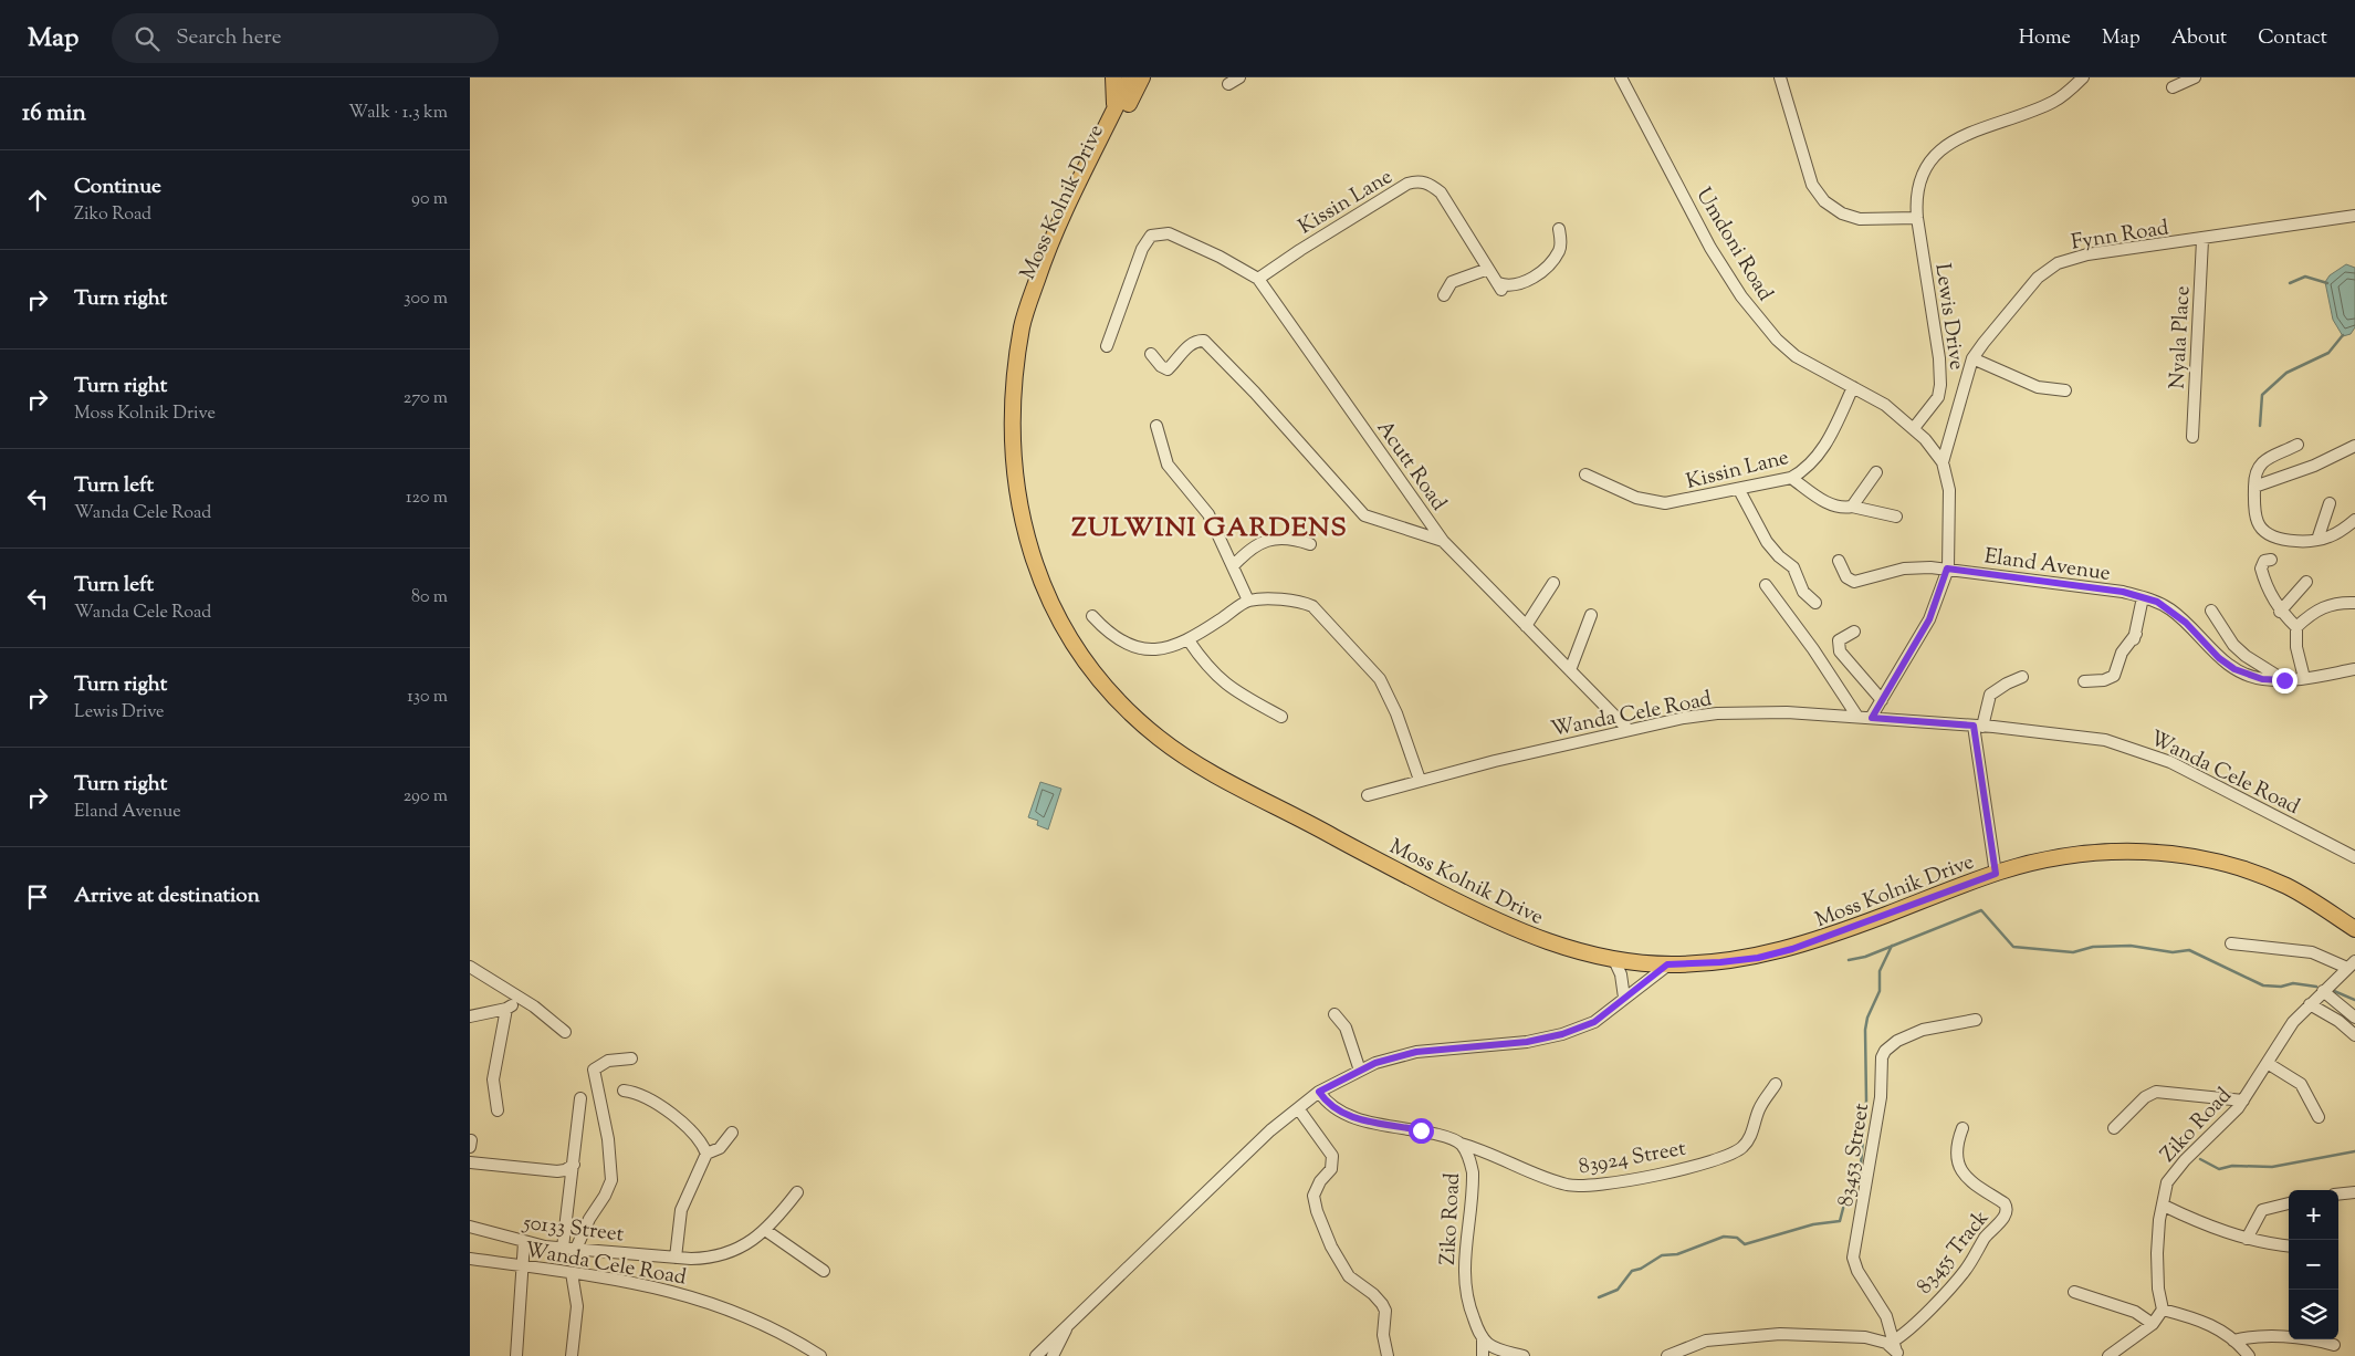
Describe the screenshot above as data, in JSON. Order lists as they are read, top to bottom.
{
  "streets": {
    "main road": ["Moss Kolnik Drive"],
    "street": [
      "Kissin Lane",
      "Fynn Road",
      "Umdoni Road",
      "Lewis Drive",
      "Nyala Place",
      "Acutt Road",
      "Eland Avenue",
      "Wanda Cele Road",
      "Ziko Road",
      "83453 Street",
      "83924 Street",
      "50133 Street",
      "83455 Track"
    ]
  },
  "crossings": [
    ["Kissin Lane", "Umdoni Road"],
    ["Kissin Lane", "Acutt Road"],
    ["Fynn Road", "Nyala Place"],
    ["Umdoni Road", "Lewis Drive"],
    ["Acutt Road", "Wanda Cele Road"],
    ["Ziko Road", "83924 Street"],
    ["83453 Street", "83455 Track"]
  ],
  "districts": ["ZULWINI GARDENS"],
  "page": {
    "header": "Map",
    "search": "Search here",
    "nav": [
      "Home",
      "Map",
      "About",
      "Contact"
    ],
    "heading": ["16 min", "Walk · 1.3 km"],
    "list": [
      ["Continue", "Ziko Road", "90 m"],
      ["Turn right", "300 m"],
      ["Turn right", "Moss Kolnik Drive", "270 m"],
      ["Turn left", "Wanda Cele Road", "120 m"],
      ["Turn left", "Wanda Cele Road", "80 m"],
      ["Turn right", "Lewis Drive", "130 m"],
      ["Turn right", "Eland Avenue", "290 m"],
      "Arrive at destination"
    ],
    "map_buttons": ["+", "−"]
  }
}
